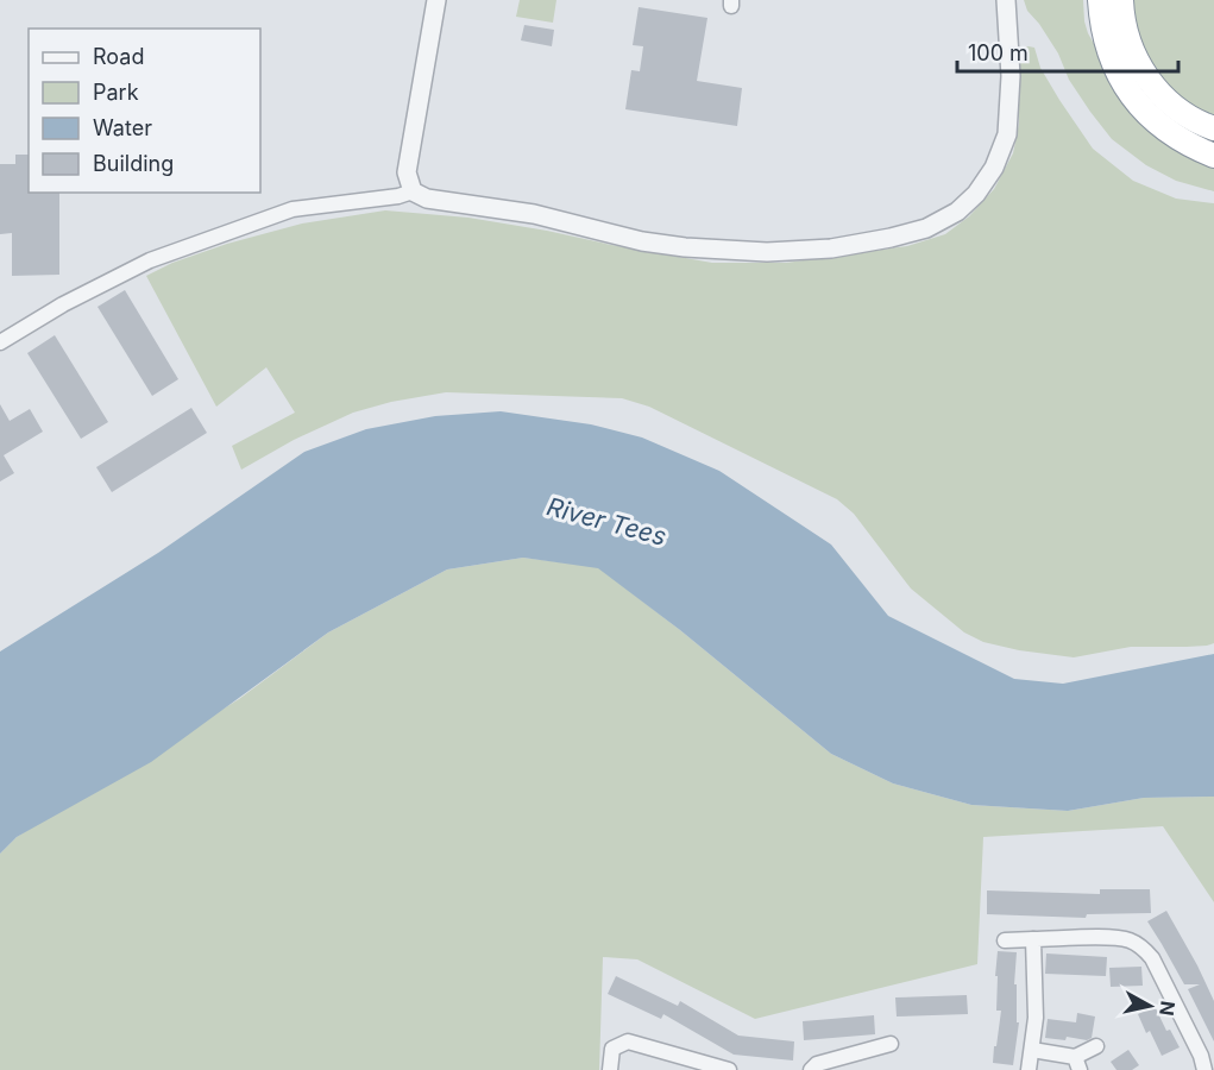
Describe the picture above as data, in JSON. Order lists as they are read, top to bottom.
{
  "water": ["River Tees"],
  "legend": [
    "Road",
    "Park",
    "Water",
    "Building"
  ],
  "scale_bar": "100 m",
  "north": "right"
}
